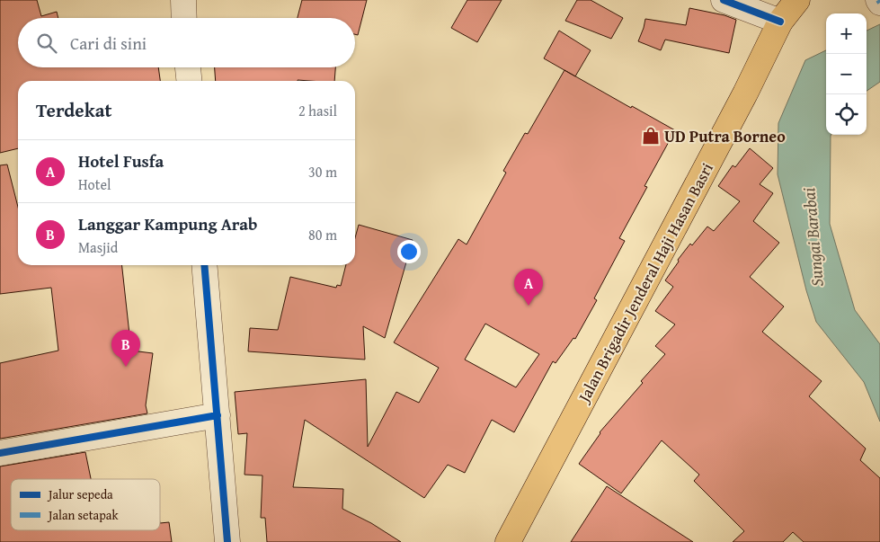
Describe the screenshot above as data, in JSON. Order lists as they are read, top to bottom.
{
  "streets": {
    "main road": ["Jalan Brigadir Jenderal Haji Hasan Basri"]
  },
  "water": ["Sungai Barabai"],
  "places": {
    "shop": ["UD Putra Borneo"]
  },
  "legend": ["Jalur sepeda", "Jalan setapak"],
  "page": {
    "map_buttons": ["+", "−"],
    "search": "Cari di sini",
    "heading": ["Terdekat", "2 hasil"],
    "list": [
      {
        "mark": "A",
        "name": "Hotel Fusfa",
        "note": "Hotel",
        "value": "30 m"
      },
      {
        "mark": "B",
        "name": "Langgar Kampung Arab",
        "note": "Masjid",
        "value": "80 m"
      }
    ],
    "pins": ["A", "B"]
  }
}
